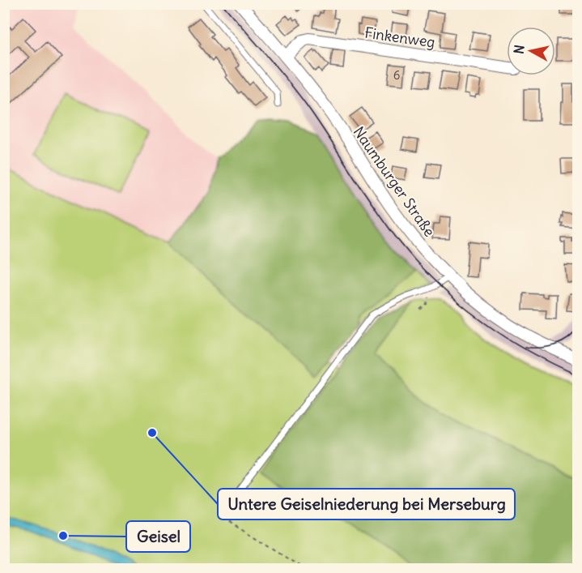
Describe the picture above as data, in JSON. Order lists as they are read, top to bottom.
{
  "streets": {
    "street": ["Finkenweg", "Naumburger Straße"]
  },
  "crossings": [
    ["Finkenweg", "Naumburger Straße"]
  ],
  "places": ["Untere Geiselniederung bei Merseburg", "Geisel"],
  "house_numbers": ["6"],
  "north": "left"
}
